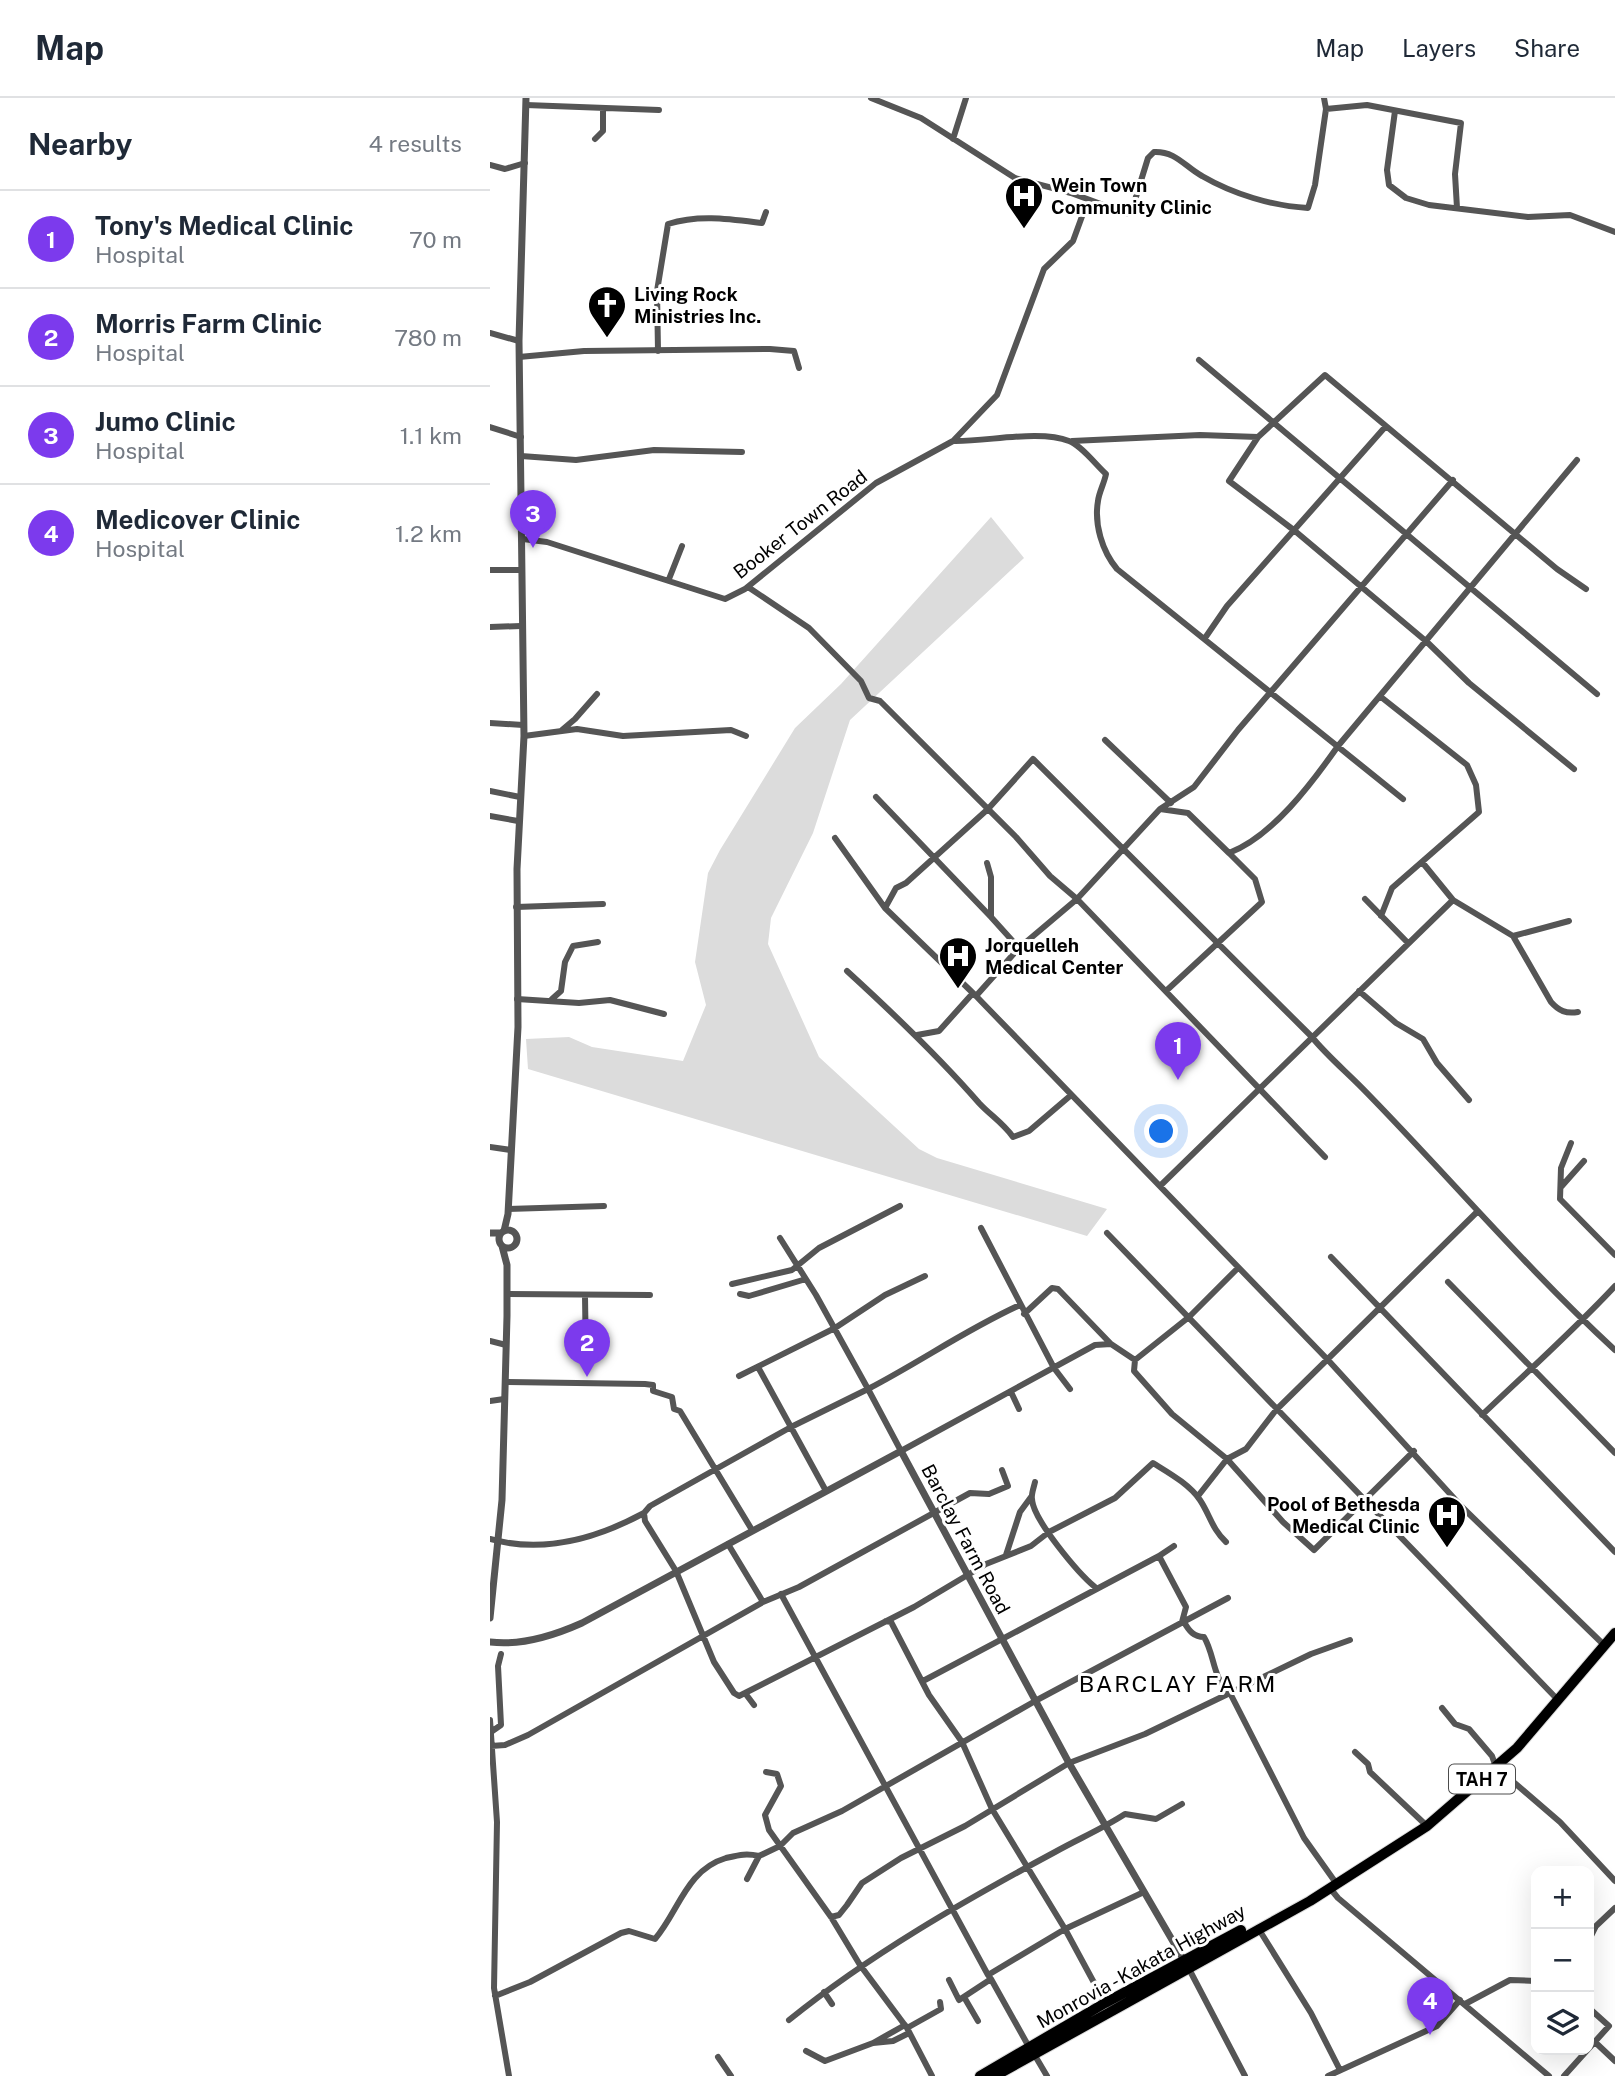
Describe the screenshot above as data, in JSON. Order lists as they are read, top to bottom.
{
  "streets": {
    "highway": ["TAH 7", "Monrovia - Kakata Highway"],
    "street": ["Booker Town Road", "Barclay Farm Road"]
  },
  "crossings": [
    ["Barclay Farm Road", "Monrovia - Kakata Highway"]
  ],
  "districts": ["BARCLAY FARM"],
  "places": {
    "hospital": ["Wein Town Community Clinic", "Jorquelleh Medical Center", "Pool of Bethesda Medical Clinic"],
    "church": ["Living Rock Ministries Inc."]
  },
  "page": {
    "header": "Map",
    "nav": ["Map", "Layers", "Share"],
    "heading": ["Nearby", "4 results"],
    "list": [
      {
        "mark": "1",
        "name": "Tony's Medical Clinic",
        "note": "Hospital",
        "value": "70 m"
      },
      {
        "mark": "2",
        "name": "Morris Farm Clinic",
        "note": "Hospital",
        "value": "780 m"
      },
      {
        "mark": "3",
        "name": "Jumo Clinic",
        "note": "Hospital",
        "value": "1.1 km"
      },
      {
        "mark": "4",
        "name": "Medicover Clinic",
        "note": "Hospital",
        "value": "1.2 km"
      }
    ],
    "pins": [
      "3",
      "1",
      "2",
      "4"
    ],
    "map_buttons": ["+", "−"]
  }
}
